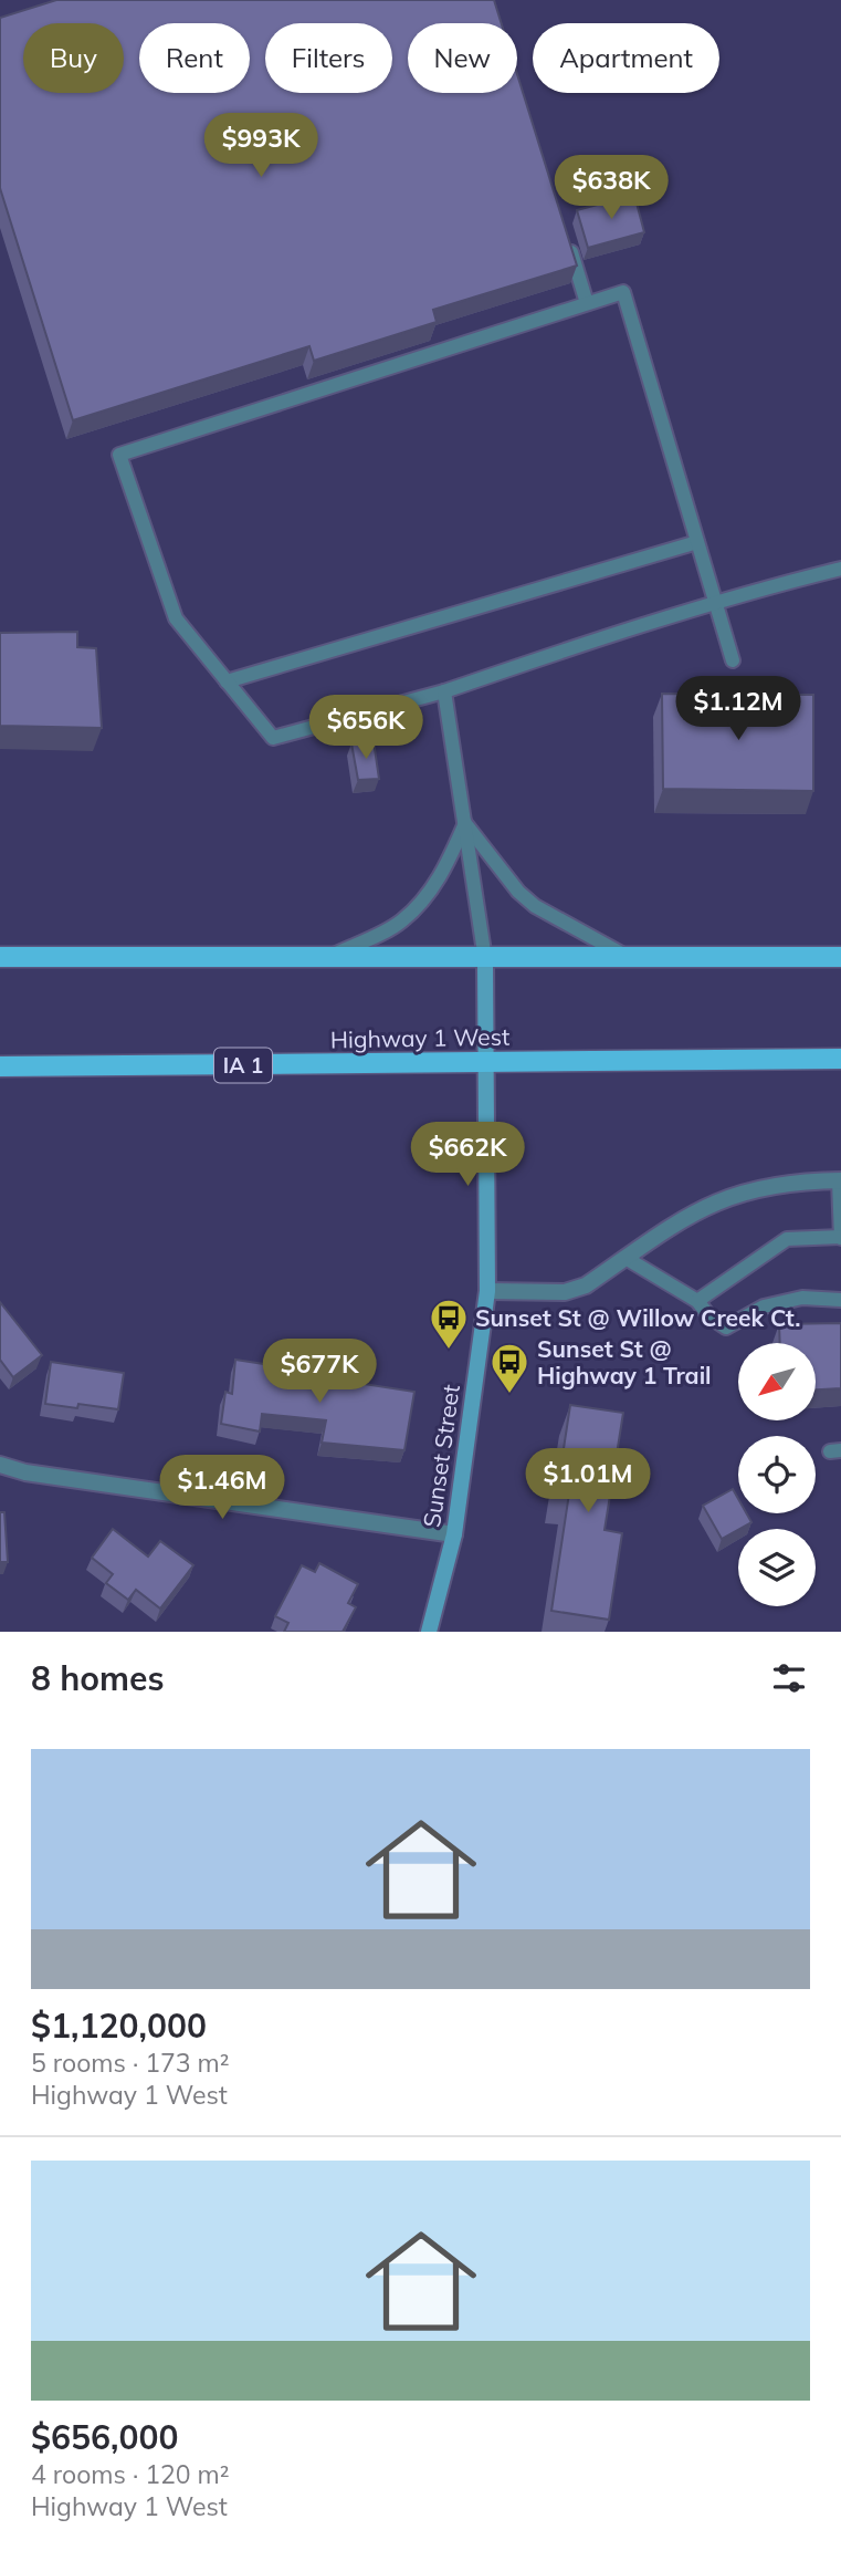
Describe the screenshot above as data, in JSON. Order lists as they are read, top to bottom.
{
  "streets": {
    "main road": ["Highway 1 West", "IA 1"],
    "street": ["Sunset Street"]
  },
  "crossings": [
    ["Highway 1 West", "Sunset Street"]
  ],
  "places": {
    "bus stop": ["Sunset St @ Willow Creek Ct.", "Sunset St @ Highway 1 Trail"]
  },
  "north": "bottom left",
  "page": {
    "chip": [
      "Buy",
      "Rent",
      "Filters",
      "New",
      "Apartment"
    ],
    "price": [
      "$993K",
      "$638K",
      "$1.12M",
      "$656K",
      "$662K",
      "$677K",
      "$1.01M",
      "$1.46M"
    ],
    "heading": "8 homes",
    "list": [
      {
        "name": "$1,120,000",
        "note": "5 rooms · 173 m² · Highway 1 West"
      },
      {
        "name": "$656,000",
        "note": "4 rooms · 120 m² · Highway 1 West"
      }
    ]
  }
}
